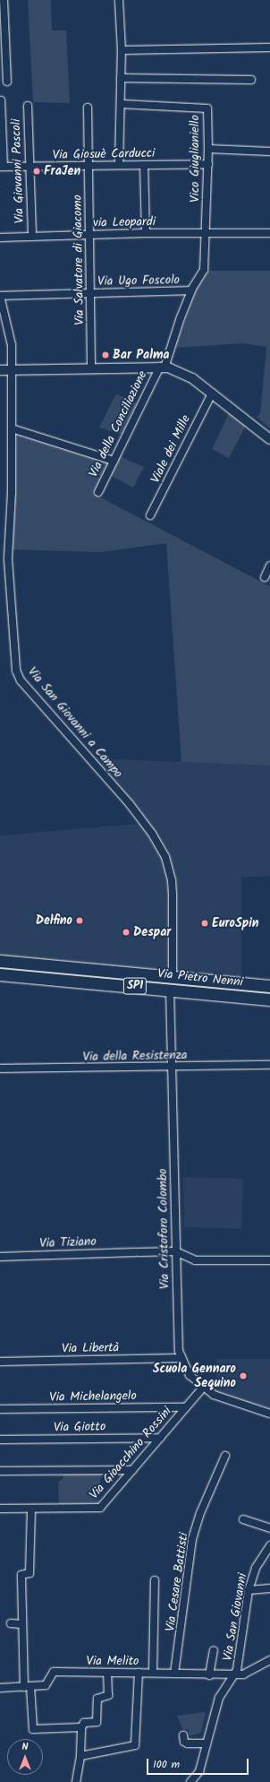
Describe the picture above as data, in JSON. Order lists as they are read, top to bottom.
{
  "streets": {
    "main road": ["Via Pietro Nenni", "SP1"],
    "street": [
      "Via Giosuè Carducci",
      "Vico Giuglianiello",
      "Via Giovanni Pascoli",
      "via Leopardi",
      "Via Salvatore di Giacomo",
      "Via Ugo Foscolo",
      "Via della Conciliazione",
      "Viale dei Mille",
      "Via San Giovanni a Campo",
      "Via della Resistenza",
      "Via Cristoforo Colombo",
      "Via Tiziano",
      "Via Libertà",
      "Via Michelangelo",
      "Via Giotto",
      "Via Gioacchino Rossini",
      "Via Cesare Battisti",
      "Via San Giovanni",
      "Via Melito"
    ]
  },
  "crossings": [
    ["Via Giosuè Carducci", "Vico Giuglianiello"],
    ["Via Giosuè Carducci", "Via Giovanni Pascoli"],
    ["Via Giosuè Carducci", "Via Salvatore di Giacomo"],
    ["Vico Giuglianiello", "via Leopardi"],
    ["Vico Giuglianiello", "Via Ugo Foscolo"],
    ["Vico Giuglianiello", "Via della Conciliazione"],
    ["Via Giovanni Pascoli", "via Leopardi"],
    ["via Leopardi", "Via Salvatore di Giacomo"],
    ["Via Salvatore di Giacomo", "Via Ugo Foscolo"],
    ["Via Ugo Foscolo", "Via San Giovanni a Campo"],
    ["Via San Giovanni a Campo", "Via Pietro Nenni"],
    ["Via Pietro Nenni", "Via Cristoforo Colombo"],
    ["Via della Resistenza", "Via Cristoforo Colombo"],
    ["Via Cristoforo Colombo", "Via Tiziano"],
    ["Via Cristoforo Colombo", "Via Libertà"],
    ["Via Cristoforo Colombo", "Via Gioacchino Rossini"],
    ["Via Michelangelo", "Via Gioacchino Rossini"],
    ["Via Giotto", "Via Gioacchino Rossini"],
    ["Via Cesare Battisti", "Via Melito"],
    ["Via San Giovanni", "Via Melito"]
  ],
  "places": [
    "FraJen",
    "Bar Palma",
    "Delfino",
    "EuroSpin",
    "Despar",
    "Scuola Gennaro Sequino"
  ],
  "scale_bar": "100 m",
  "north": "top"
}
